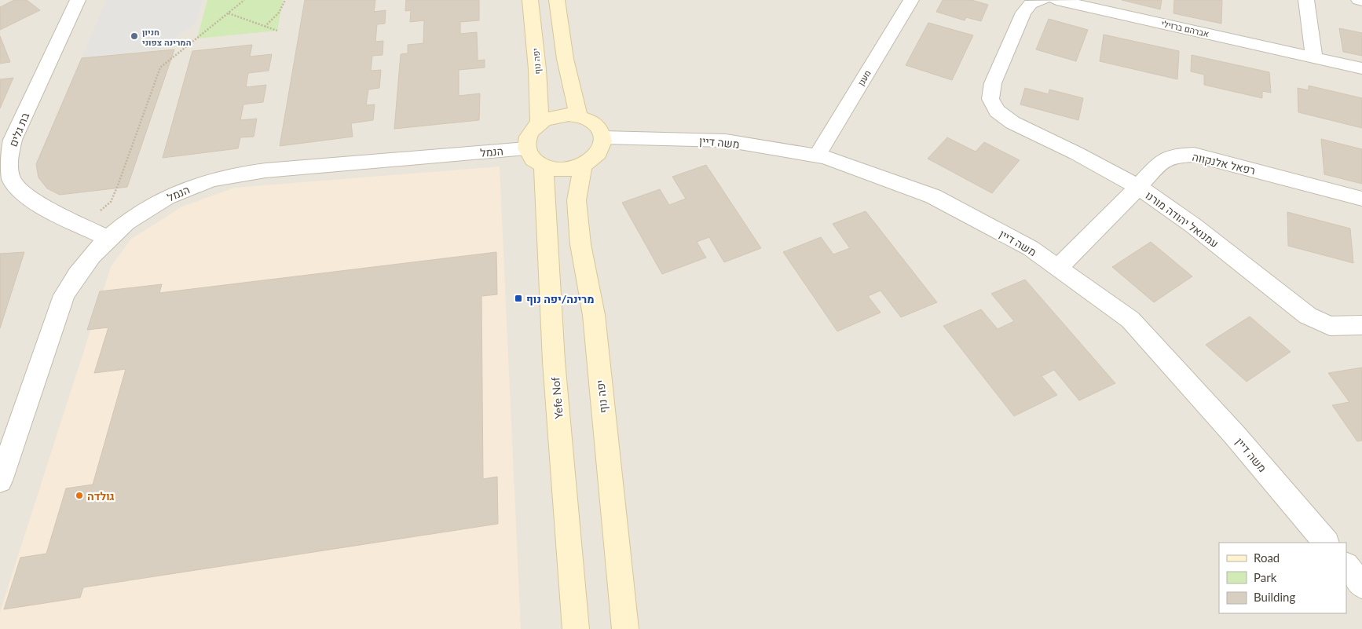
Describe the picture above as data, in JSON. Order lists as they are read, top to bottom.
{
  "streets": {
    "main road": ["יפה נוף", "Yefe Nof"],
    "street": [
      "אברהם ברזילי",
      "מעגן",
      "בת גלים",
      "משה דיין",
      "הנמל",
      "רפאל אלנקווה",
      "עמנואל יהודה מורנו"
    ]
  },
  "crossings": [
    ["יפה נוף", "משה דיין"],
    ["יפה נוף", "הנמל"],
    ["יפה נוף", "Yefe Nof"],
    ["מעגן", "משה דיין"],
    ["בת גלים", "הנמל"],
    ["משה דיין", "הנמל"],
    ["משה דיין", "רפאל אלנקווה"],
    ["משה דיין", "Yefe Nof"],
    ["הנמל", "Yefe Nof"],
    ["רפאל אלנקווה", "עמנואל יהודה מורנו"]
  ],
  "places": {
    "other": ["חניון המרינה צפוני", "גולדה"],
    "transit": ["מרינה/יפה נוף"]
  },
  "legend": ["Road", "Park", "Building"]
}
